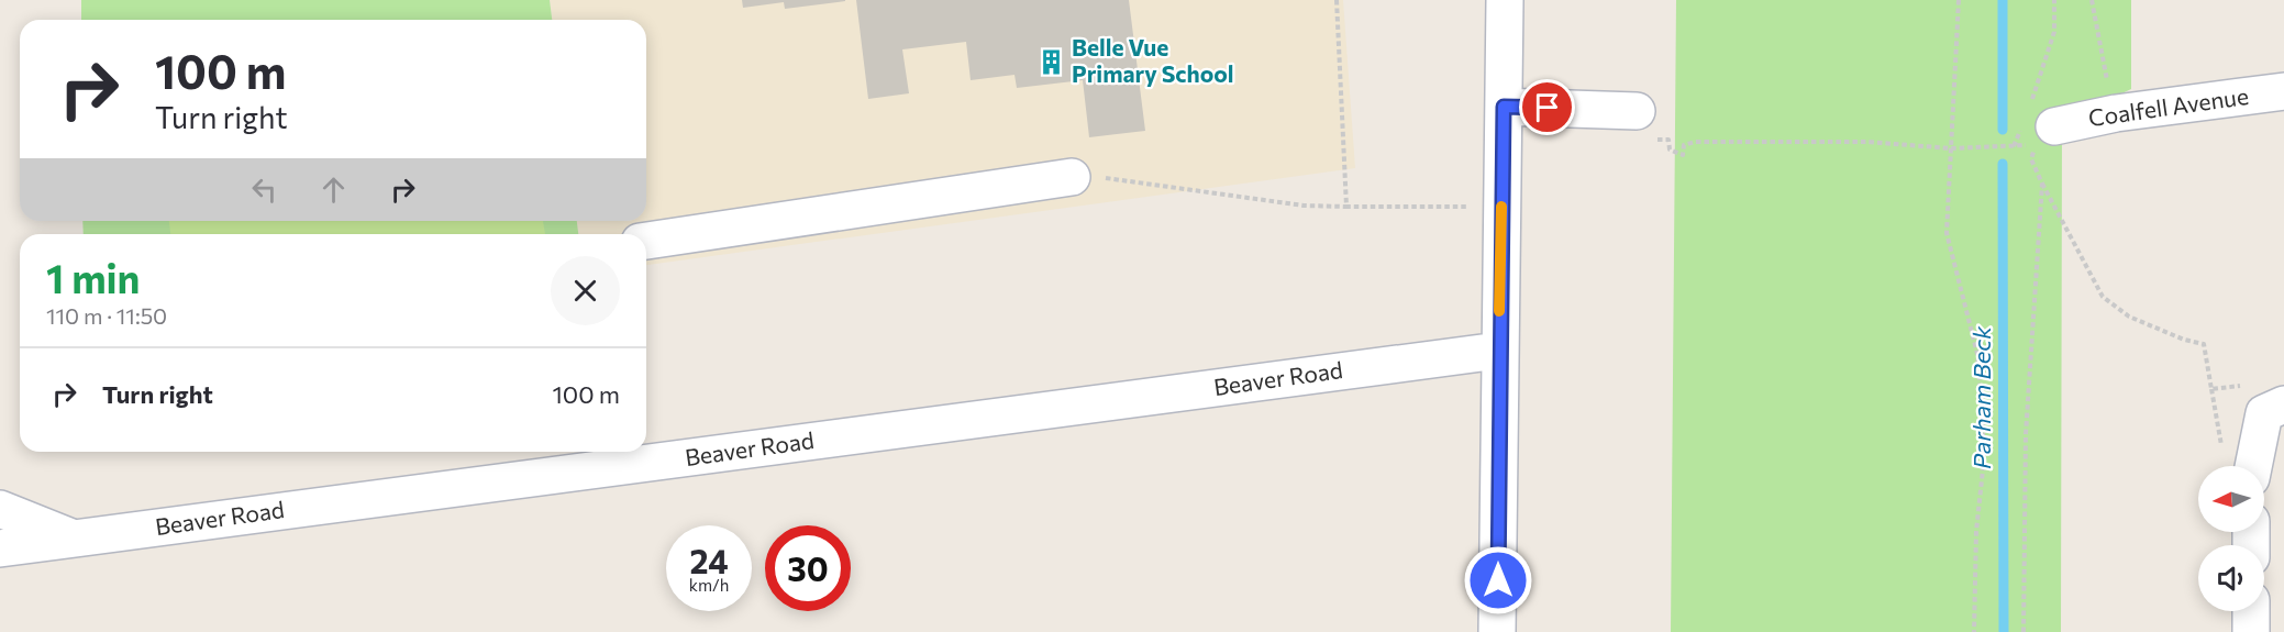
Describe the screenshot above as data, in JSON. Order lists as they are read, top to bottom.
{
  "streets": {
    "street": ["Coalfell Avenue", "Beaver Road"]
  },
  "water": ["Parham Beck"],
  "places": {
    "building": ["Belle Vue Primary School"]
  },
  "north": "left",
  "page": {
    "turn": ["100 m", "Turn right"],
    "heading": ["1 min", "110 m · 11:50"],
    "list": [
      {
        "name": "Turn right",
        "value": "100 m"
      }
    ],
    "speed": "24 km/h",
    "limit": "30"
  }
}
